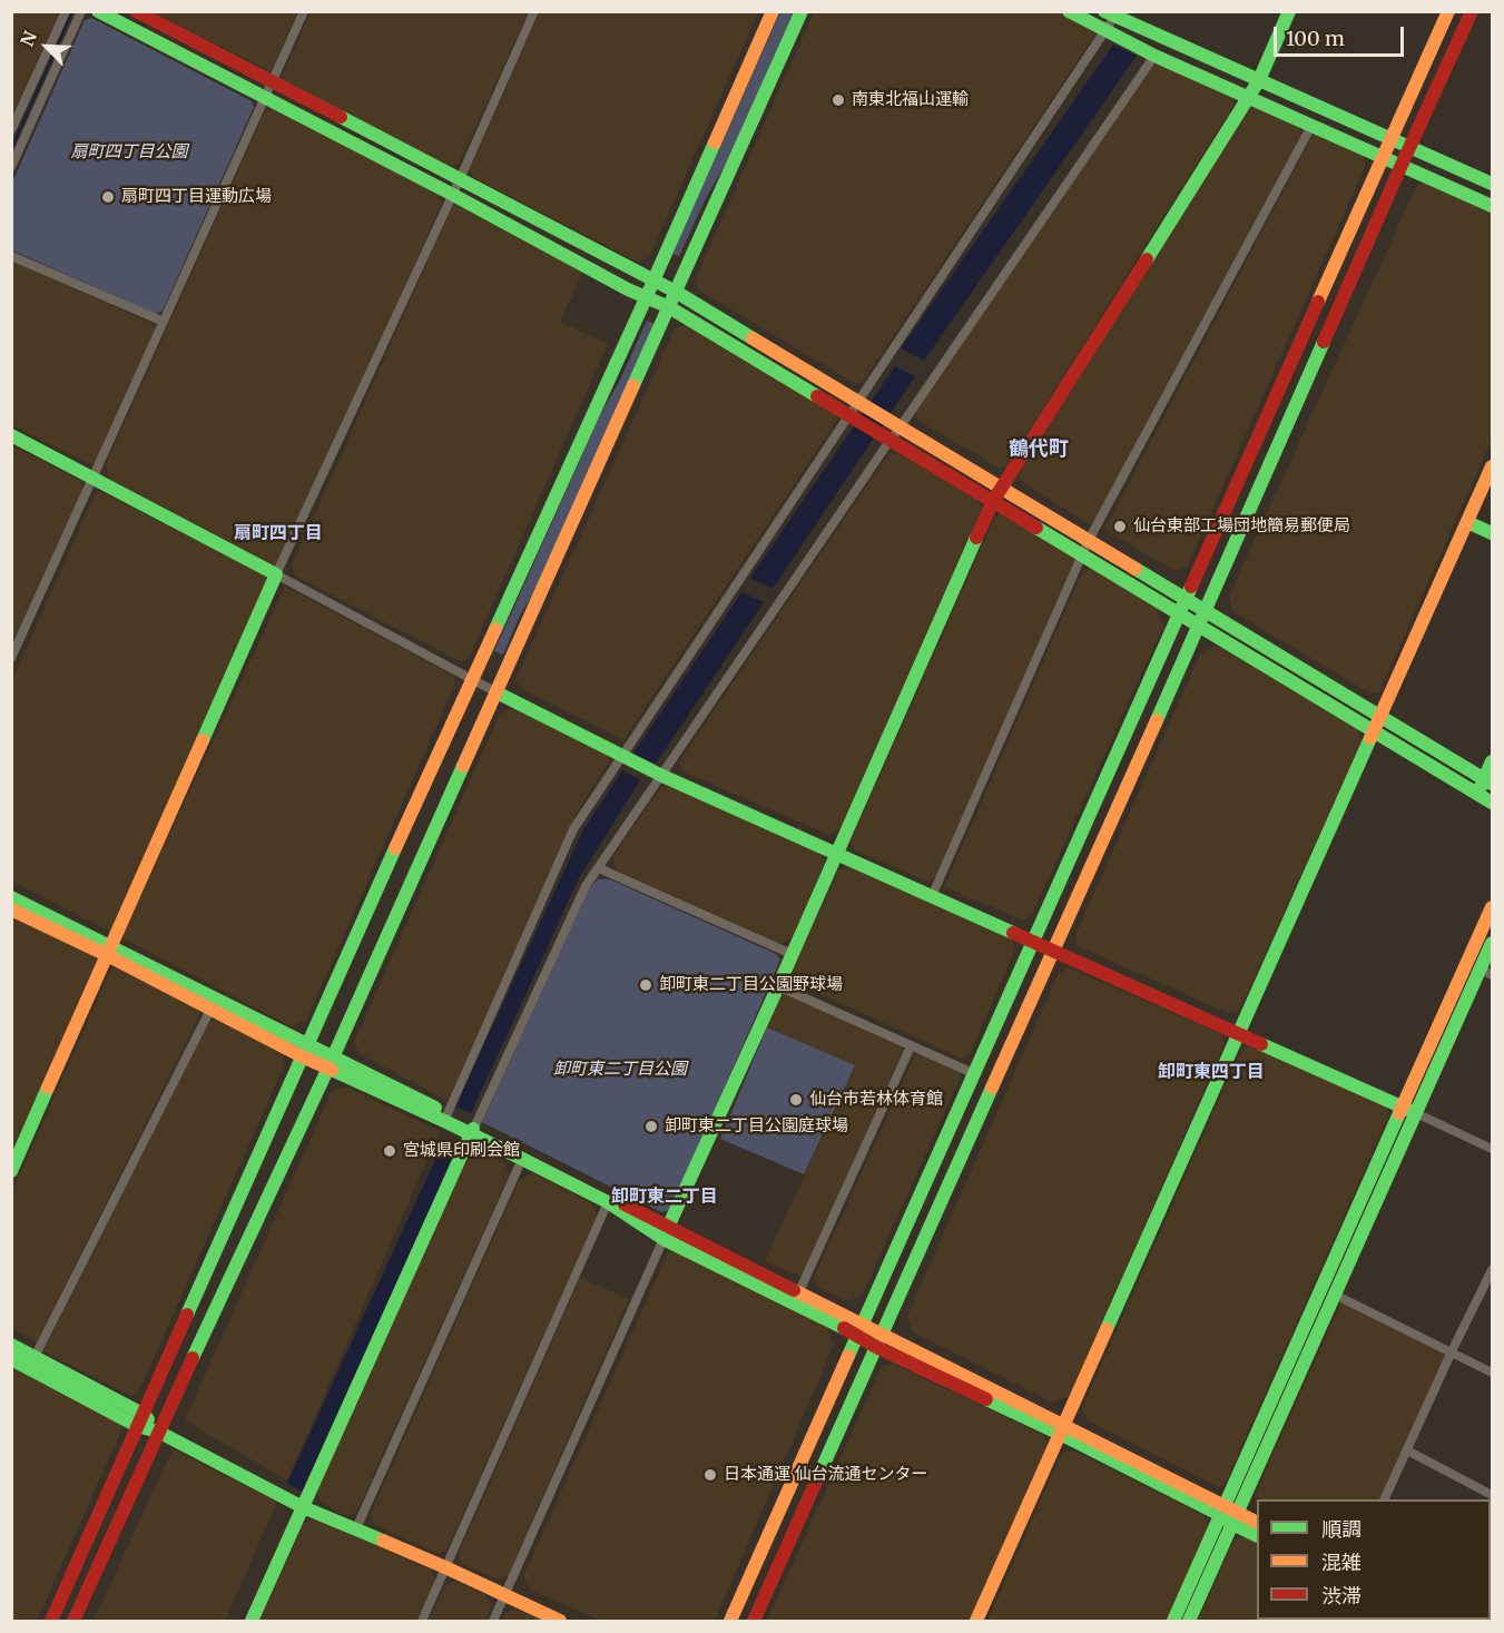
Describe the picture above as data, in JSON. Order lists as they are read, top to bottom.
{
  "districts": [
    "鶴代町",
    "扇町四丁目",
    "卸町東四丁目",
    "卸町東二丁目"
  ],
  "parks": ["扇町四丁目公園", "卸町東二丁目公園"],
  "places": [
    "南東北福山運輸",
    "扇町四丁目運動広場",
    "仙台東部工場団地簡易郵便局",
    "卸町東二丁目公園野球場",
    "仙台市若林体育館",
    "卸町東二丁目公園庭球場",
    "宮城県印刷会館",
    "日本通運 仙台流通センター"
  ],
  "legend": ["順調", "混雑", "渋滞"],
  "scale_bar": "100 m",
  "north": "top left"
}
